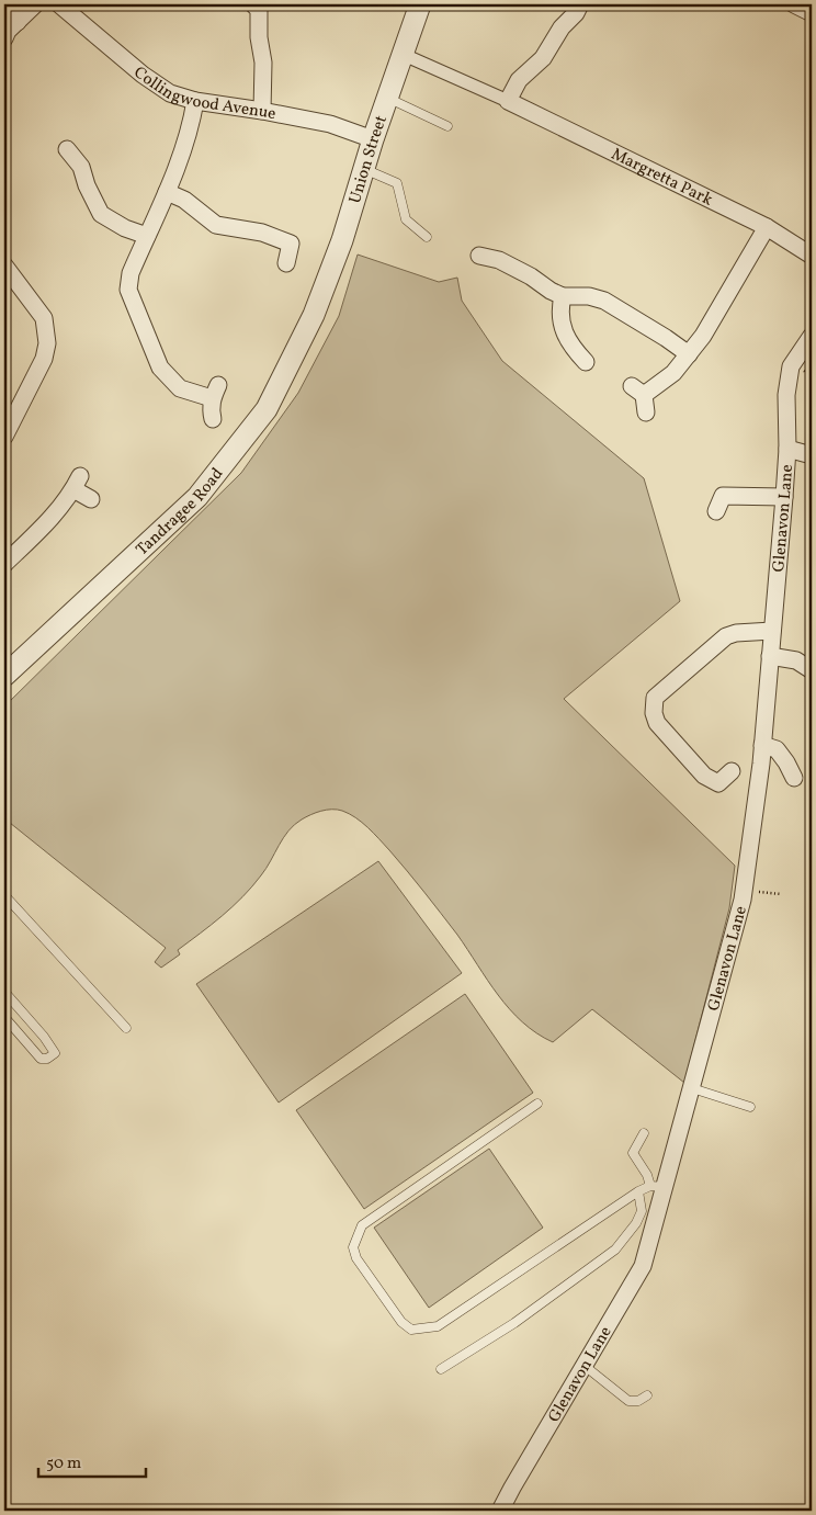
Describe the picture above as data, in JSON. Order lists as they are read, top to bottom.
{
  "streets": {
    "street": [
      "Collingwood Avenue",
      "Union Street",
      "Margretta Park",
      "Tandragee Road",
      "Glenavon Lane"
    ]
  },
  "crossings": [
    ["Collingwood Avenue", "Union Street"],
    ["Union Street", "Margretta Park"],
    ["Union Street", "Tandragee Road"]
  ],
  "scale_bar": "50 m"
}
